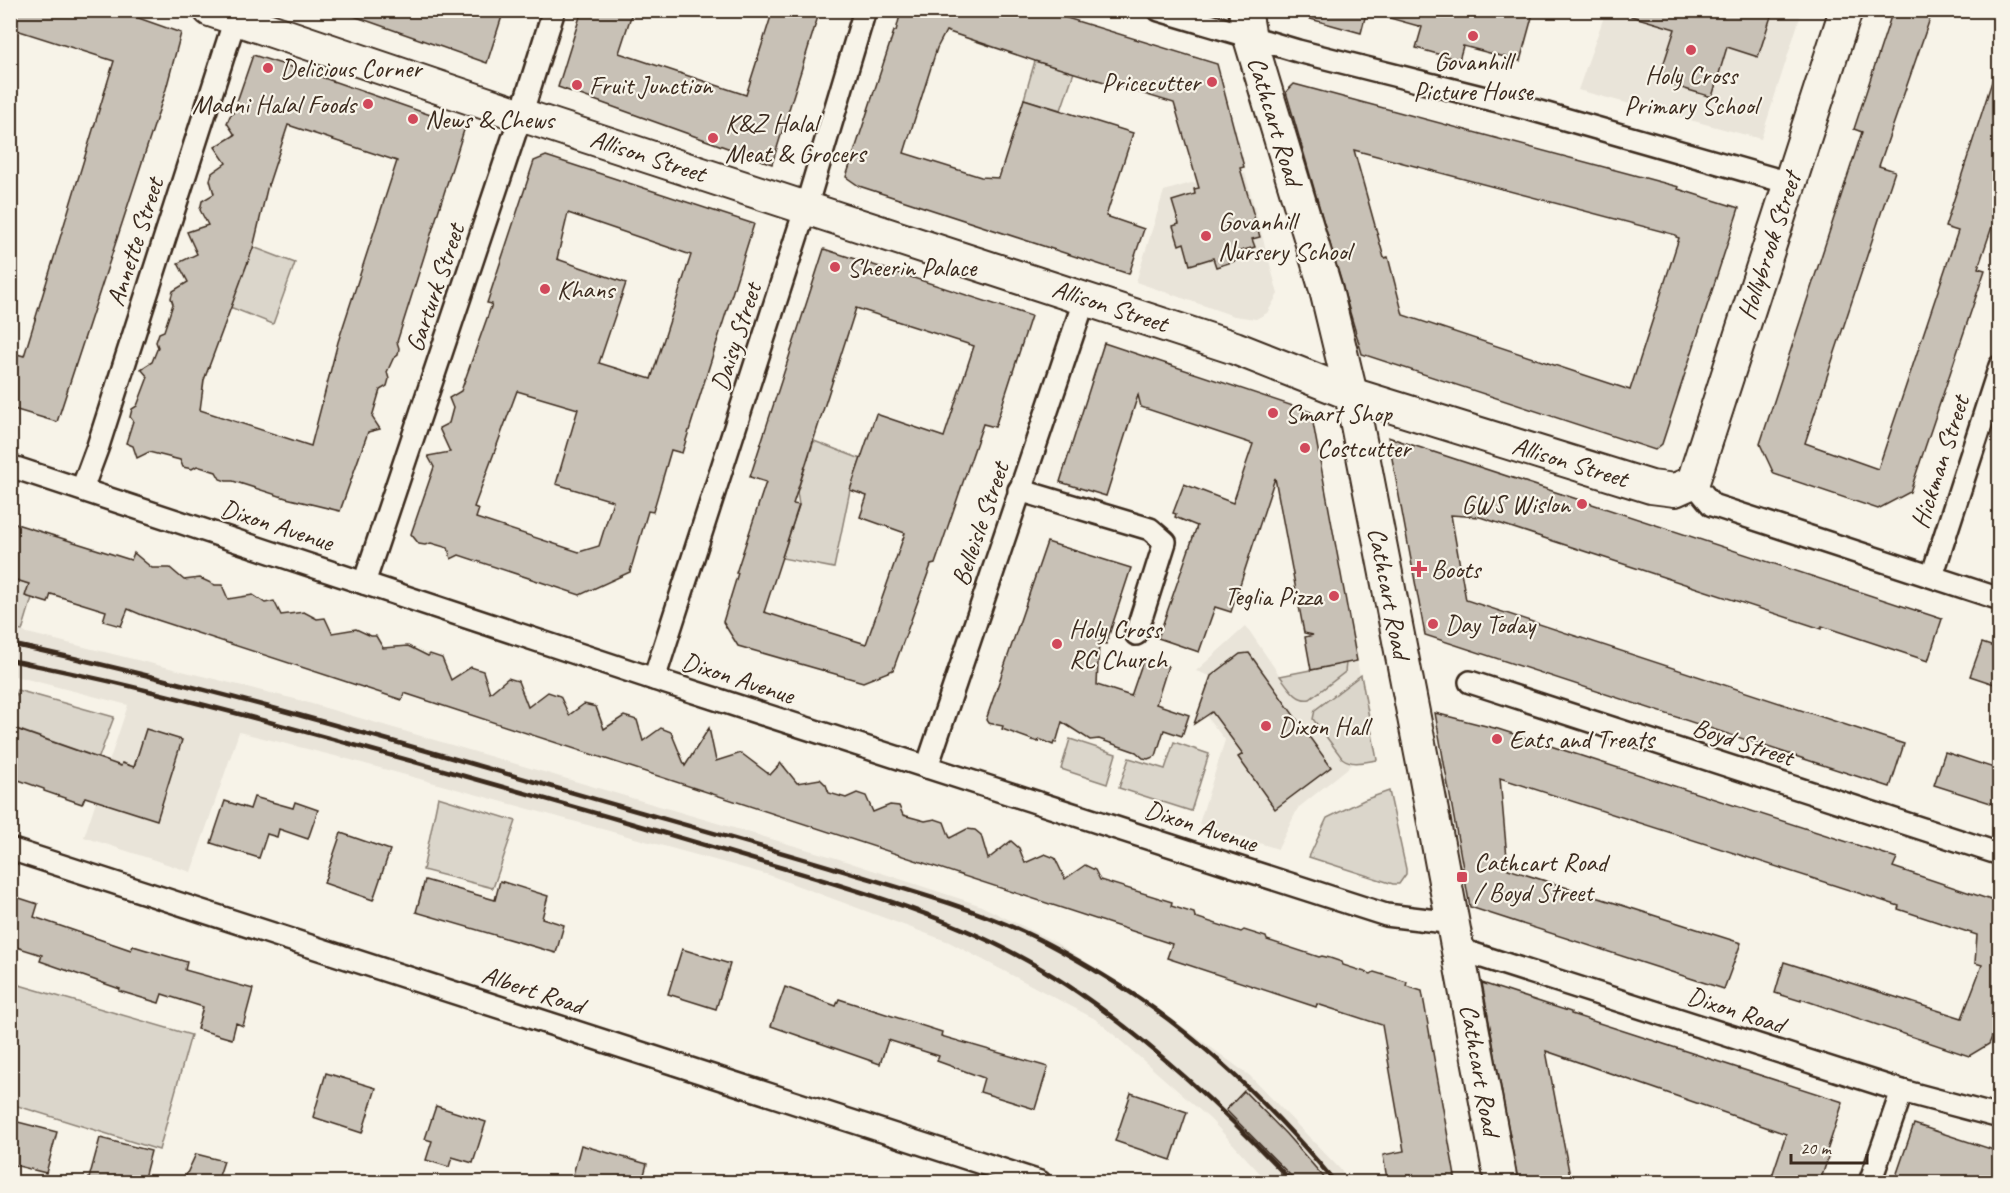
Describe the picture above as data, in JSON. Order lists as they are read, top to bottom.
{
  "streets": {
    "street": [
      "Cathcart Road",
      "Allison Street",
      "Annette Street",
      "Hollybrook Street",
      "Garturk Street",
      "Daisy Street",
      "Hickman Street",
      "Belleisle Street",
      "Dixon Avenue",
      "Boyd Street",
      "Albert Road",
      "Dixon Road"
    ]
  },
  "crossings": [
    ["Cathcart Road", "Allison Street"],
    ["Cathcart Road", "Dixon Avenue"],
    ["Cathcart Road", "Dixon Road"],
    ["Allison Street", "Annette Street"],
    ["Allison Street", "Hollybrook Street"],
    ["Allison Street", "Garturk Street"],
    ["Allison Street", "Daisy Street"],
    ["Allison Street", "Belleisle Street"],
    ["Annette Street", "Dixon Avenue"],
    ["Garturk Street", "Dixon Avenue"],
    ["Daisy Street", "Dixon Avenue"],
    ["Belleisle Street", "Dixon Avenue"],
    ["Dixon Avenue", "Dixon Road"]
  ],
  "places": {
    "other": [
      "Govanhill Picture House",
      "Holy Cross Primary School",
      "Delicious Corner",
      "Pricecutter",
      "Fruit Junction",
      "Madni Halal Foods",
      "News & Chews",
      "K&Z Halal Meat & Grocers",
      "Govanhill Nursery School",
      "Sheerin Palace",
      "Khans",
      "Smart Shop",
      "Costcutter",
      "GWS Wislon",
      "Teglia Pizza",
      "Day Today",
      "Holy Cross RC Church",
      "Dixon Hall",
      "Eats and Treats"
    ],
    "health": ["Boots"],
    "transit": ["Cathcart Road / Boyd Street"]
  },
  "scale_bar": "20 m"
}
